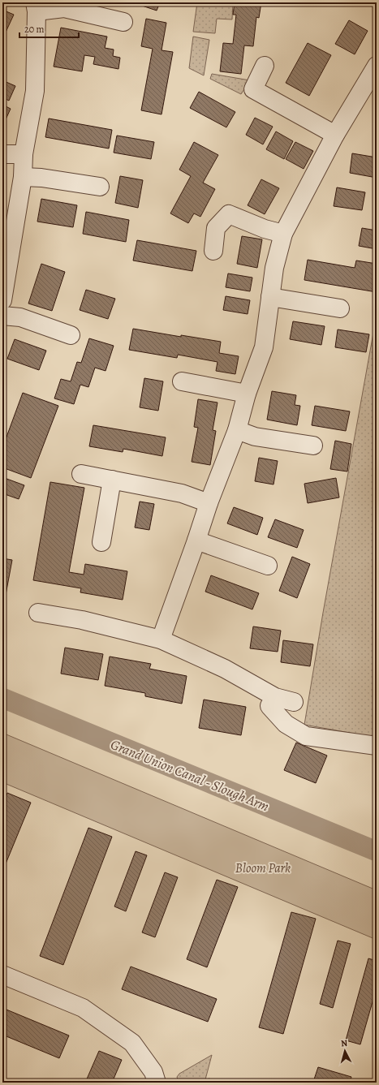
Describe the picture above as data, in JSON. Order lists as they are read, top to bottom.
{
  "water": ["Grand Union Canal - Slough Arm"],
  "parks": ["Bloom Park"],
  "scale_bar": "20 m",
  "north": "top"
}
